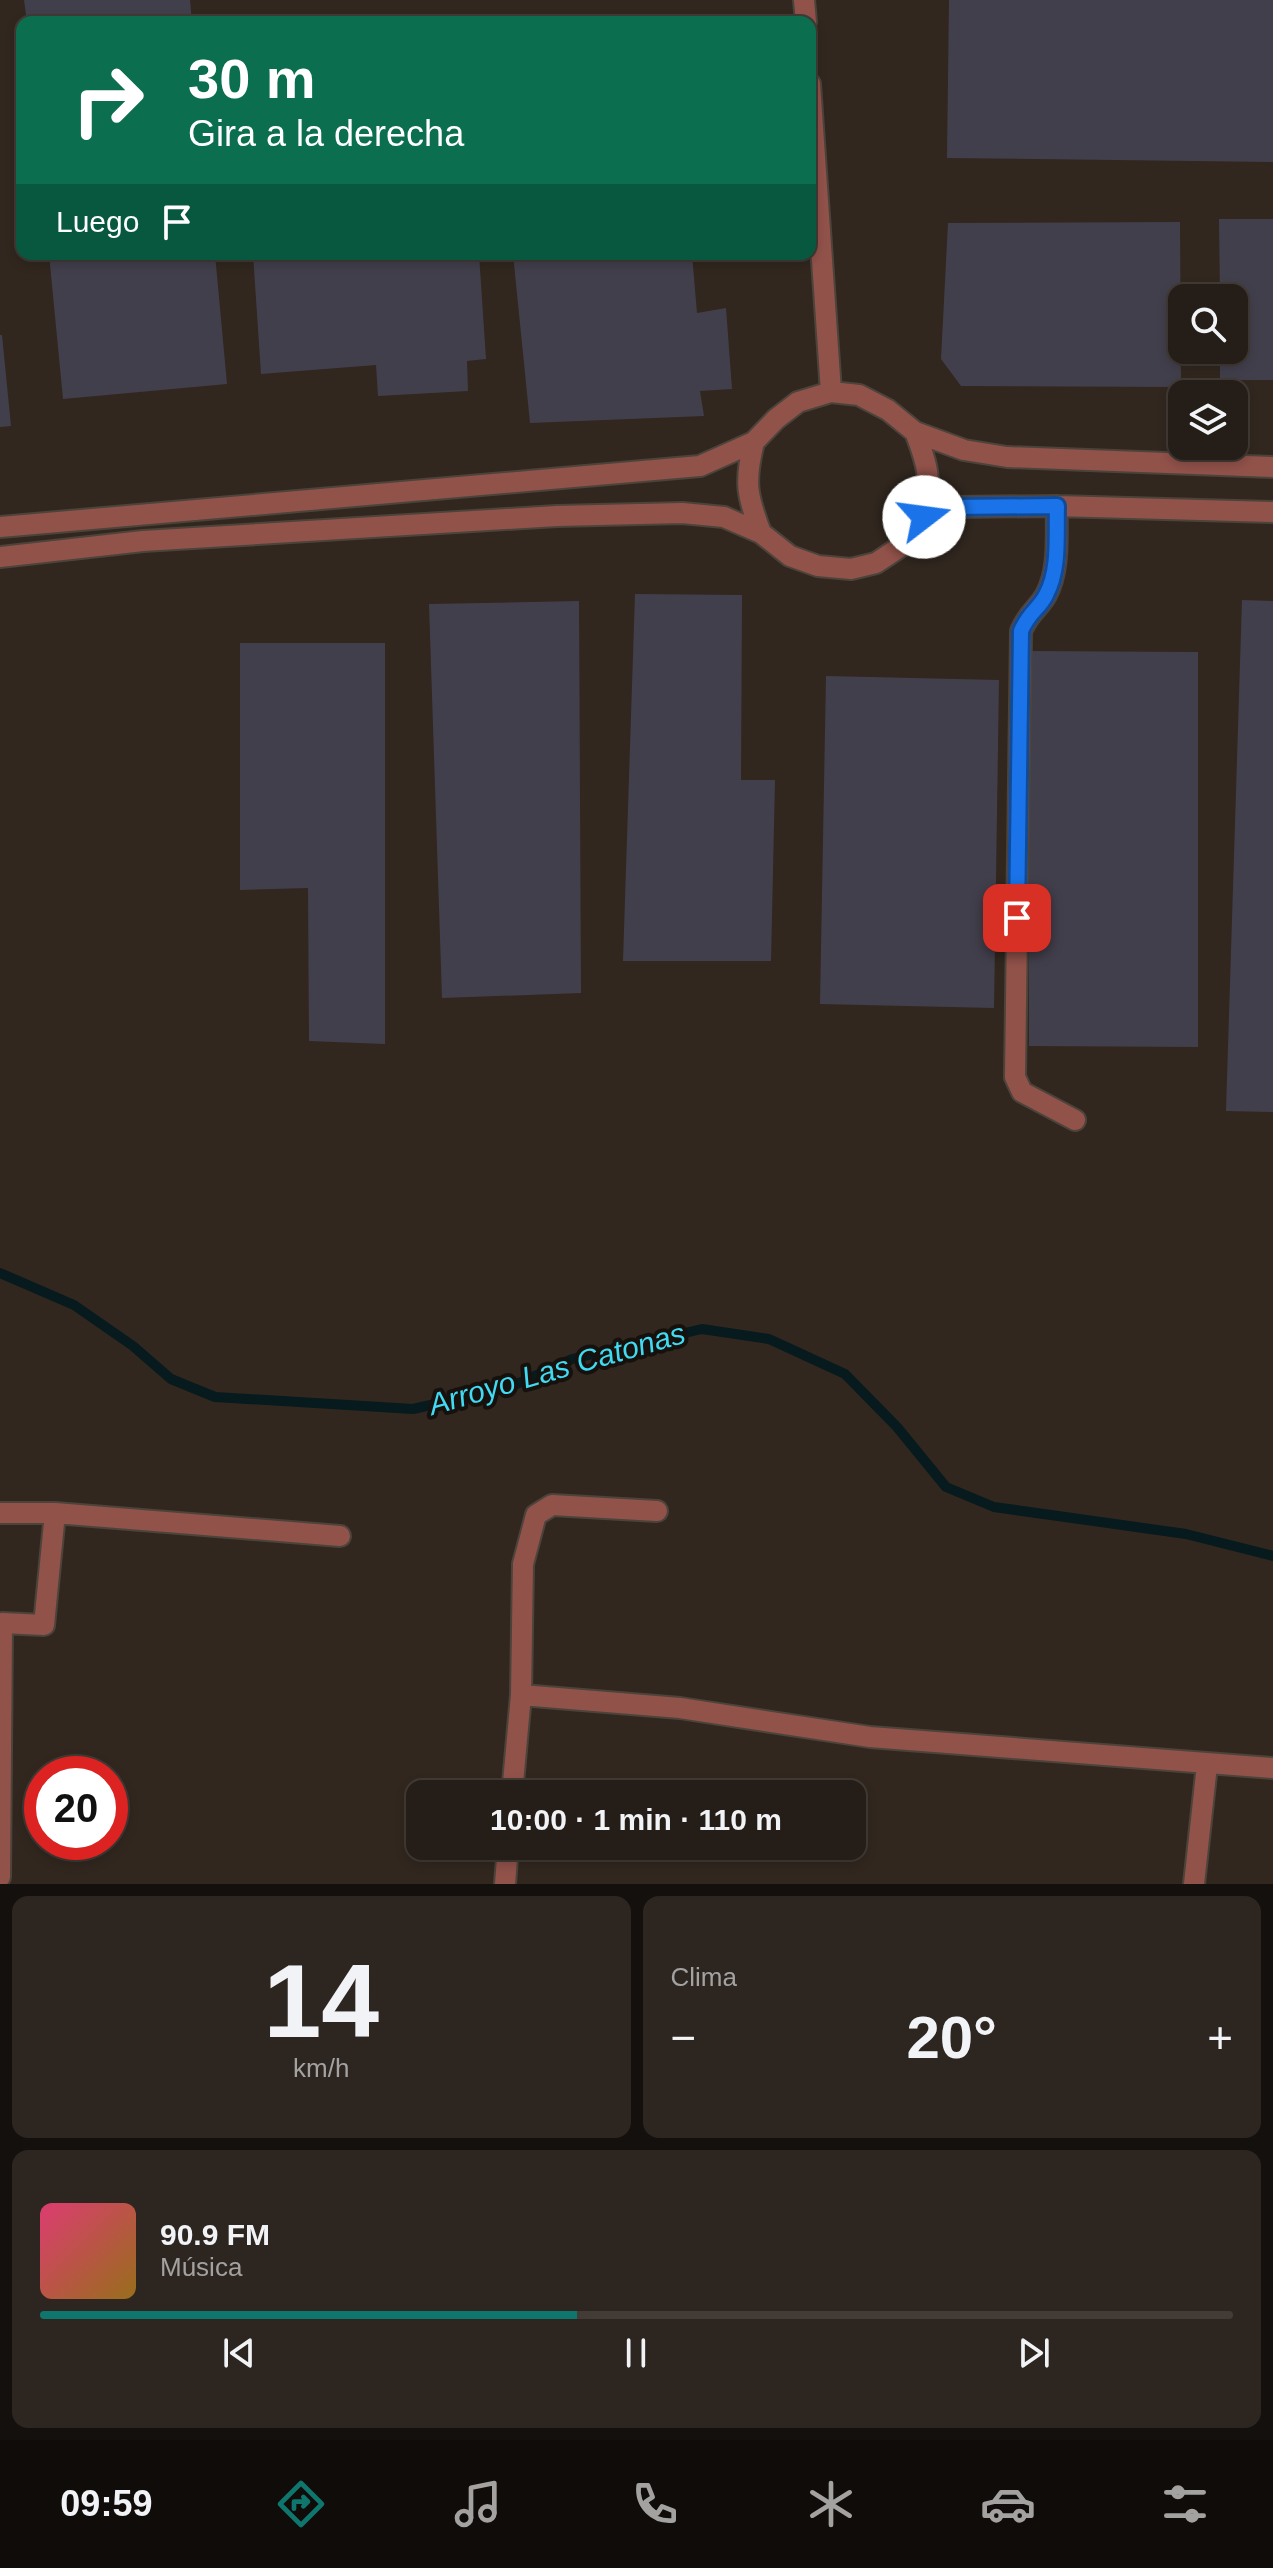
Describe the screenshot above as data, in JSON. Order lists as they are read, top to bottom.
{
  "water": ["Arroyo Las Catonas"],
  "page": {
    "turn": ["30 m", "Gira a la derecha"],
    "then": "Luego",
    "limit": "20",
    "trip": "10:00 · 1 min · 110 m",
    "tile": [
      ["14", "km/h"],
      "Clima"
    ],
    "heat": ["−", "20°", "+"],
    "song": ["90.9 FM", "Música"],
    "tabs": "09:59"
  }
}
